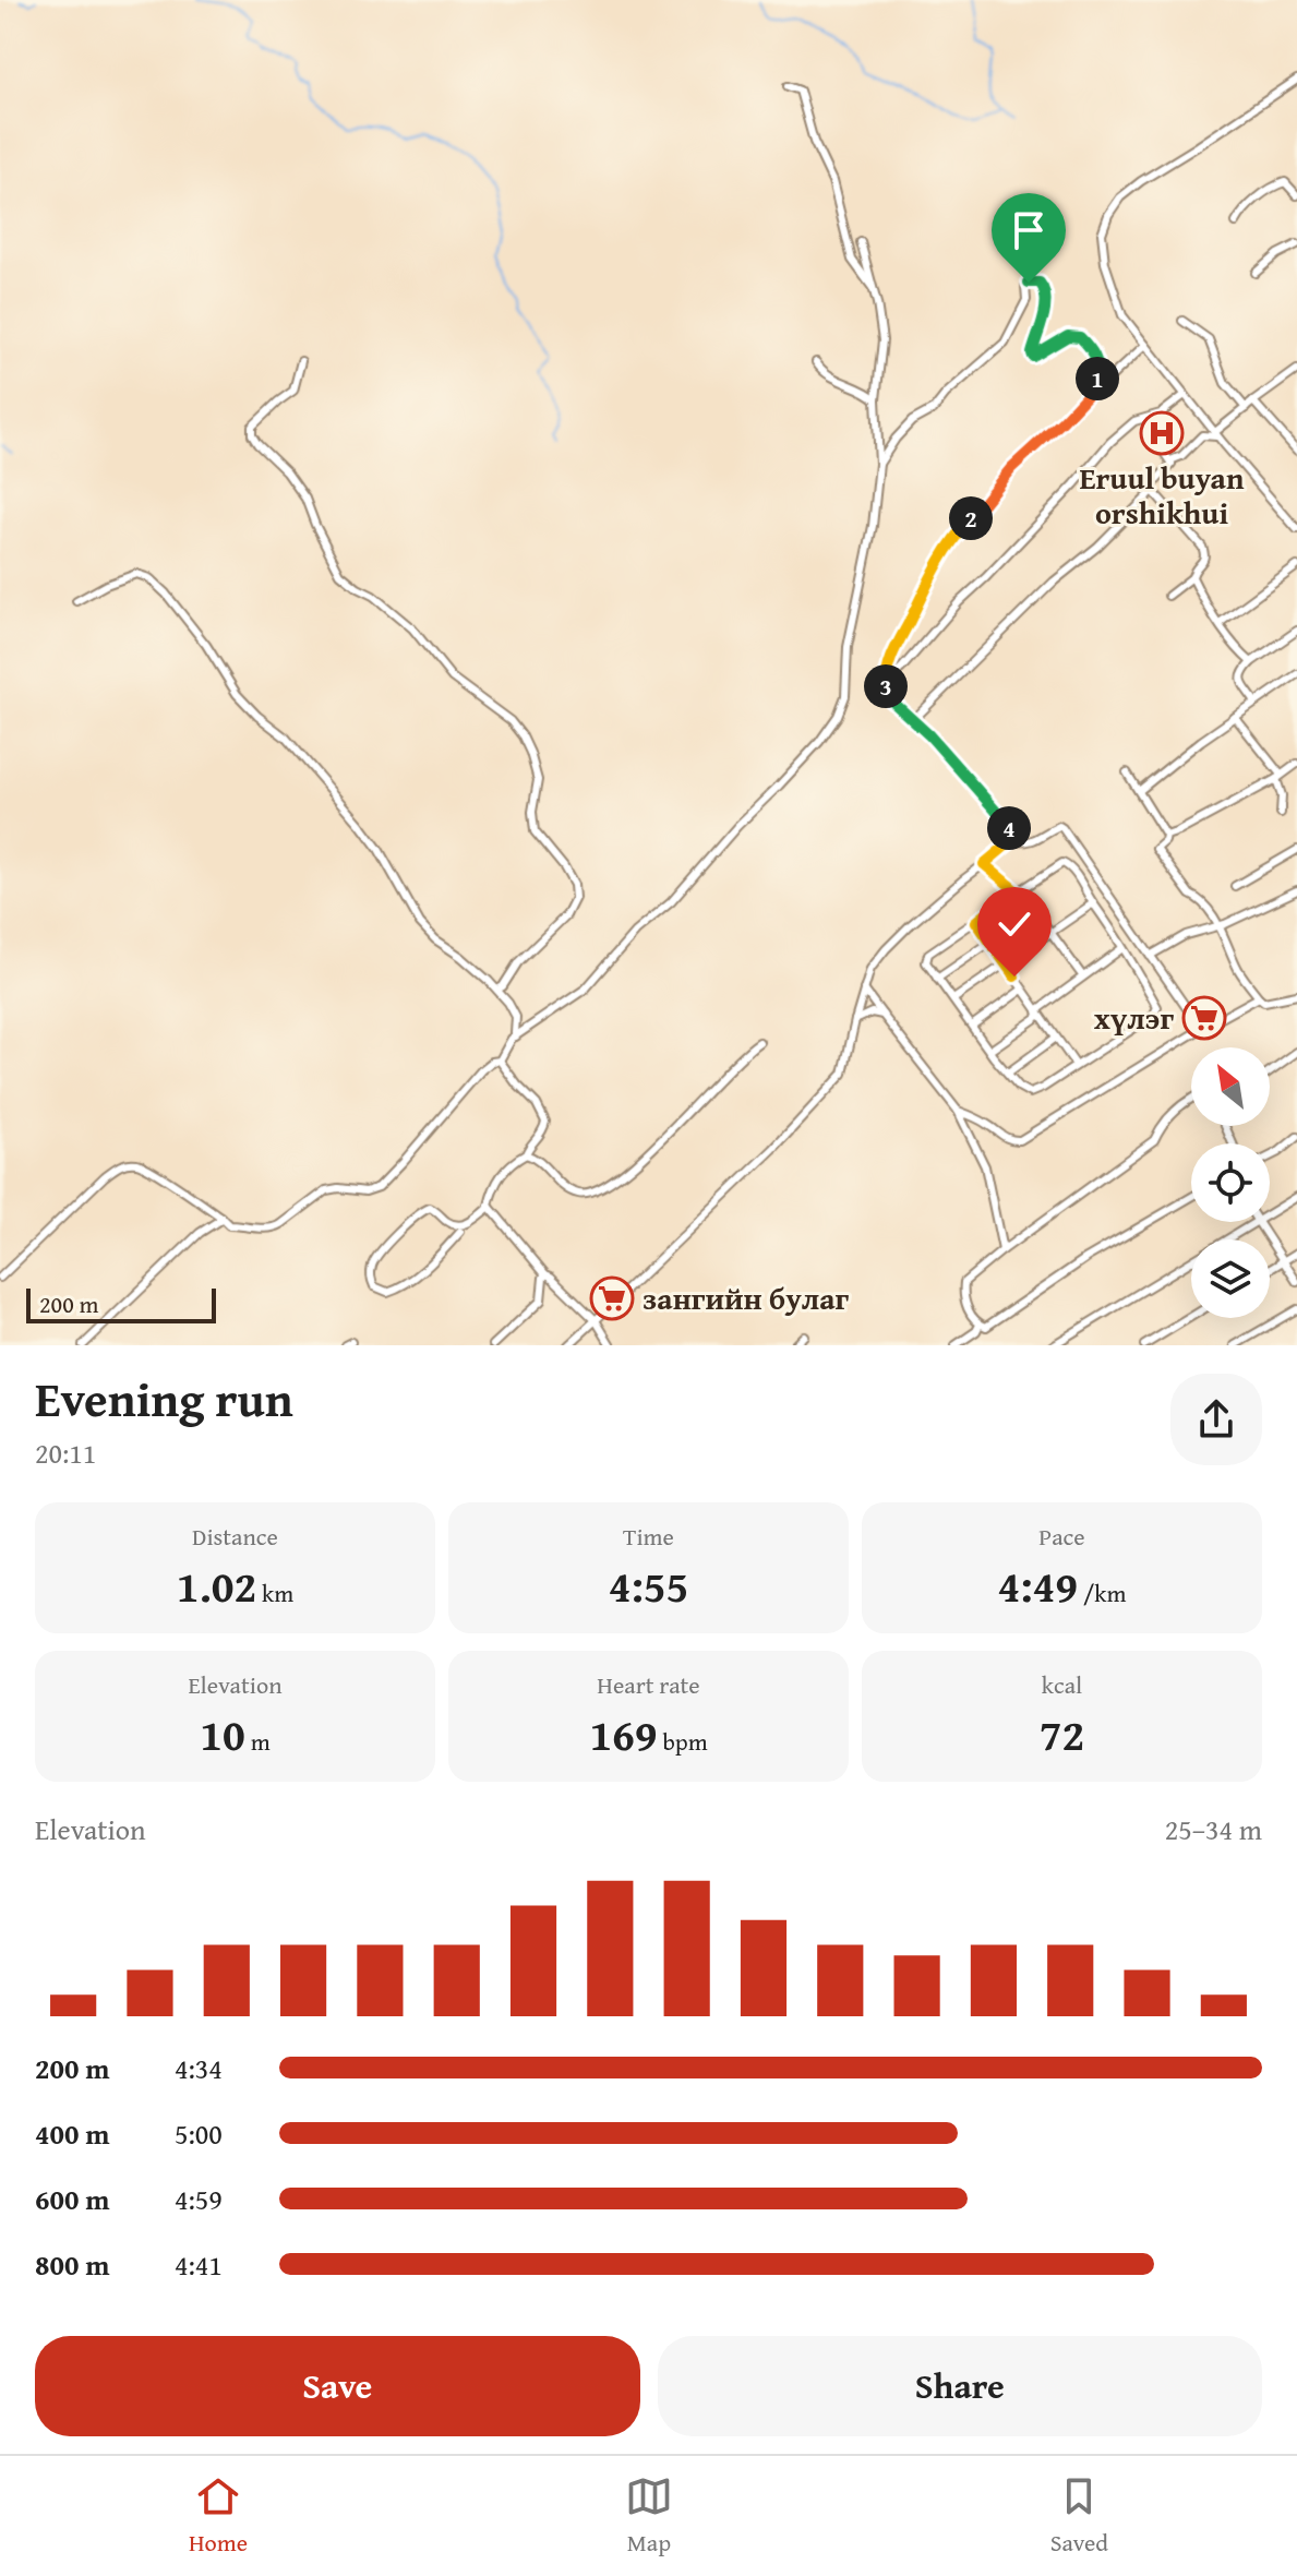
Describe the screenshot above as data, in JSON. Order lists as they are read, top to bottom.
{
  "places": {
    "hospital": ["Eruul buyan orshikhui"],
    "supermarket": ["хүлэг", "зангийн булаг"]
  },
  "scale_bar": "200 m",
  "north": "top left",
  "page": {
    "pins": [
      "1",
      "2",
      "3",
      "4"
    ],
    "scale": "200 m",
    "heading": ["Evening run", "20:11"],
    "stats": [
      ["Distance", "1.02 km"],
      ["Time", "4:55"],
      ["Pace", "4:49 /km"],
      ["Elevation", "10 m"],
      ["Heart rate", "169 bpm"],
      ["kcal", "72"]
    ],
    "chart": ["Elevation", "25–34 m"],
    "list": [
      {
        "name": "200 m",
        "note": "4:34"
      },
      {
        "name": "400 m",
        "note": "5:00"
      },
      {
        "name": "600 m",
        "note": "4:59"
      },
      {
        "name": "800 m",
        "note": "4:41"
      }
    ],
    "buttons": ["Save", "Share"],
    "tabs": ["Home", "Map", "Saved"]
  }
}
